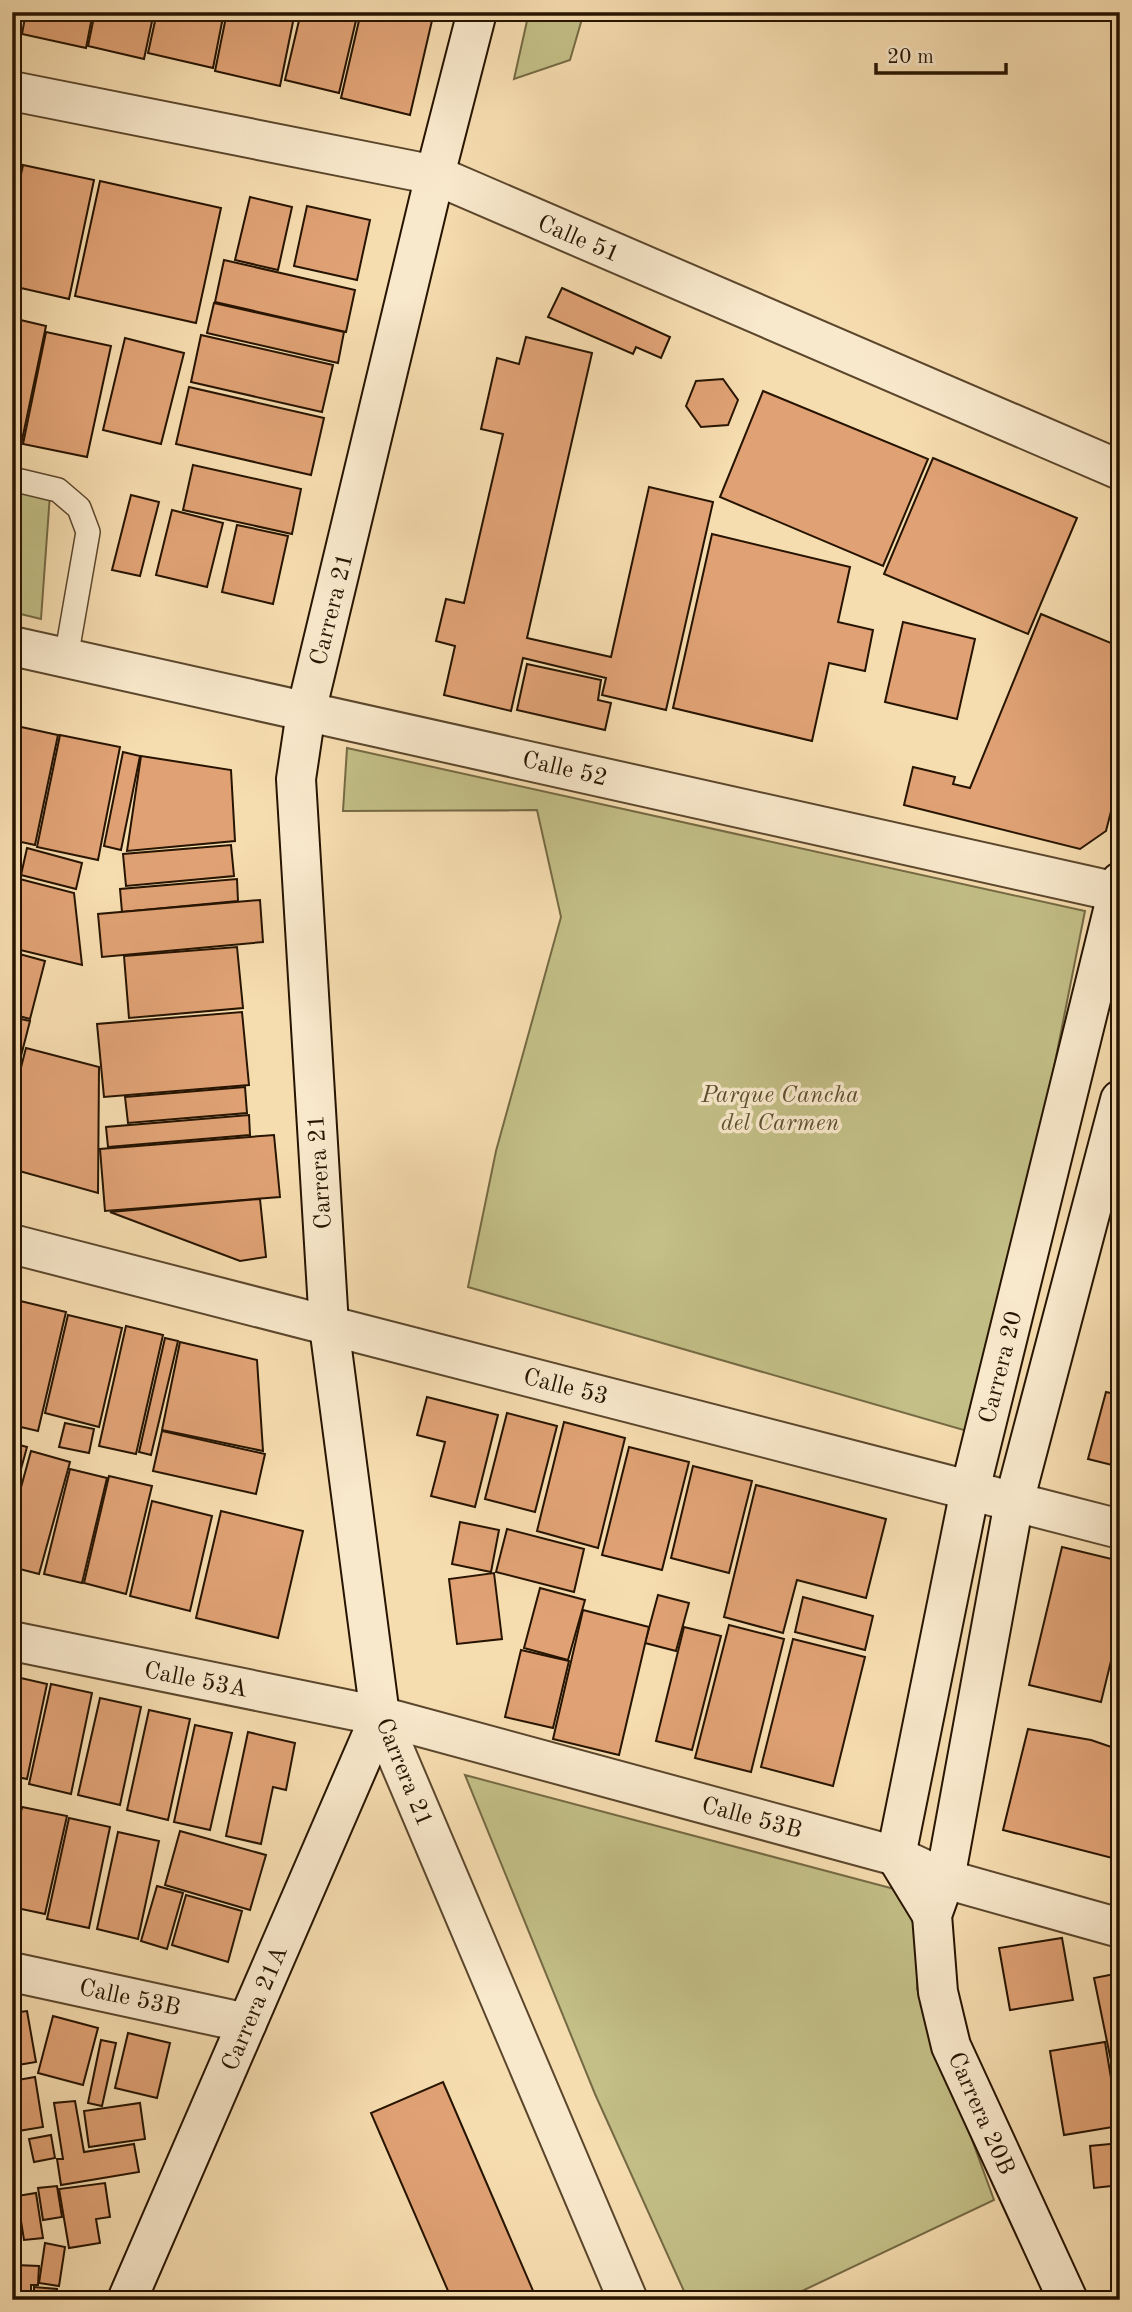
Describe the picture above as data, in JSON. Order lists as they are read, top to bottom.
{
  "streets": {
    "street": [
      "Calle 51",
      "Carrera 21",
      "Calle 52",
      "Carrera 20",
      "Calle 53",
      "Calle 53A",
      "Calle 53B",
      "Carrera 21A",
      "Carrera 20B"
    ]
  },
  "crossings": [
    ["Calle 51", "Carrera 21"],
    ["Carrera 21", "Calle 52"],
    ["Carrera 21", "Calle 53"],
    ["Carrera 21", "Calle 53A"],
    ["Carrera 21", "Calle 53B"],
    ["Carrera 21", "Carrera 21A"],
    ["Calle 52", "Carrera 20"],
    ["Carrera 20", "Calle 53"],
    ["Carrera 20", "Calle 53B"],
    ["Carrera 20", "Carrera 20B"],
    ["Calle 53A", "Calle 53B"],
    ["Calle 53A", "Carrera 21A"],
    ["Calle 53B", "Carrera 21A"],
    ["Calle 53B", "Carrera 20B"]
  ],
  "parks": ["Parque Cancha del Carmen"],
  "scale_bar": "20 m"
}
